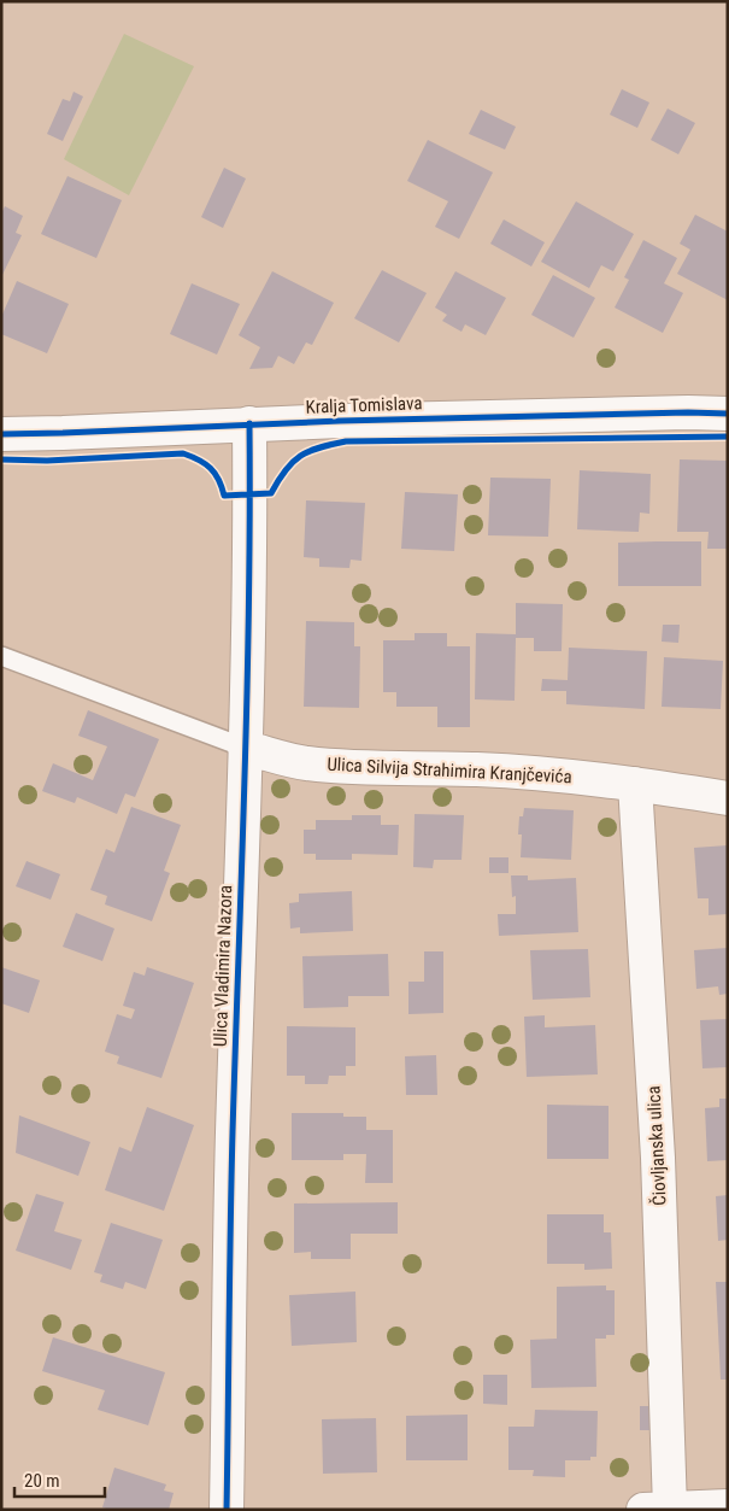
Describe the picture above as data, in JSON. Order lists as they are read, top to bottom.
{
  "streets": {
    "street": [
      "Kralja Tomislava",
      "Ulica Silvija Strahimira Kranjčevića",
      "Ulica Vladimira Nazora",
      "Čiovljanska ulica"
    ]
  },
  "crossings": [
    ["Kralja Tomislava", "Ulica Vladimira Nazora"],
    ["Ulica Silvija Strahimira Kranjčevića", "Ulica Vladimira Nazora"],
    ["Ulica Silvija Strahimira Kranjčevića", "Čiovljanska ulica"]
  ],
  "scale_bar": "20 m"
}
